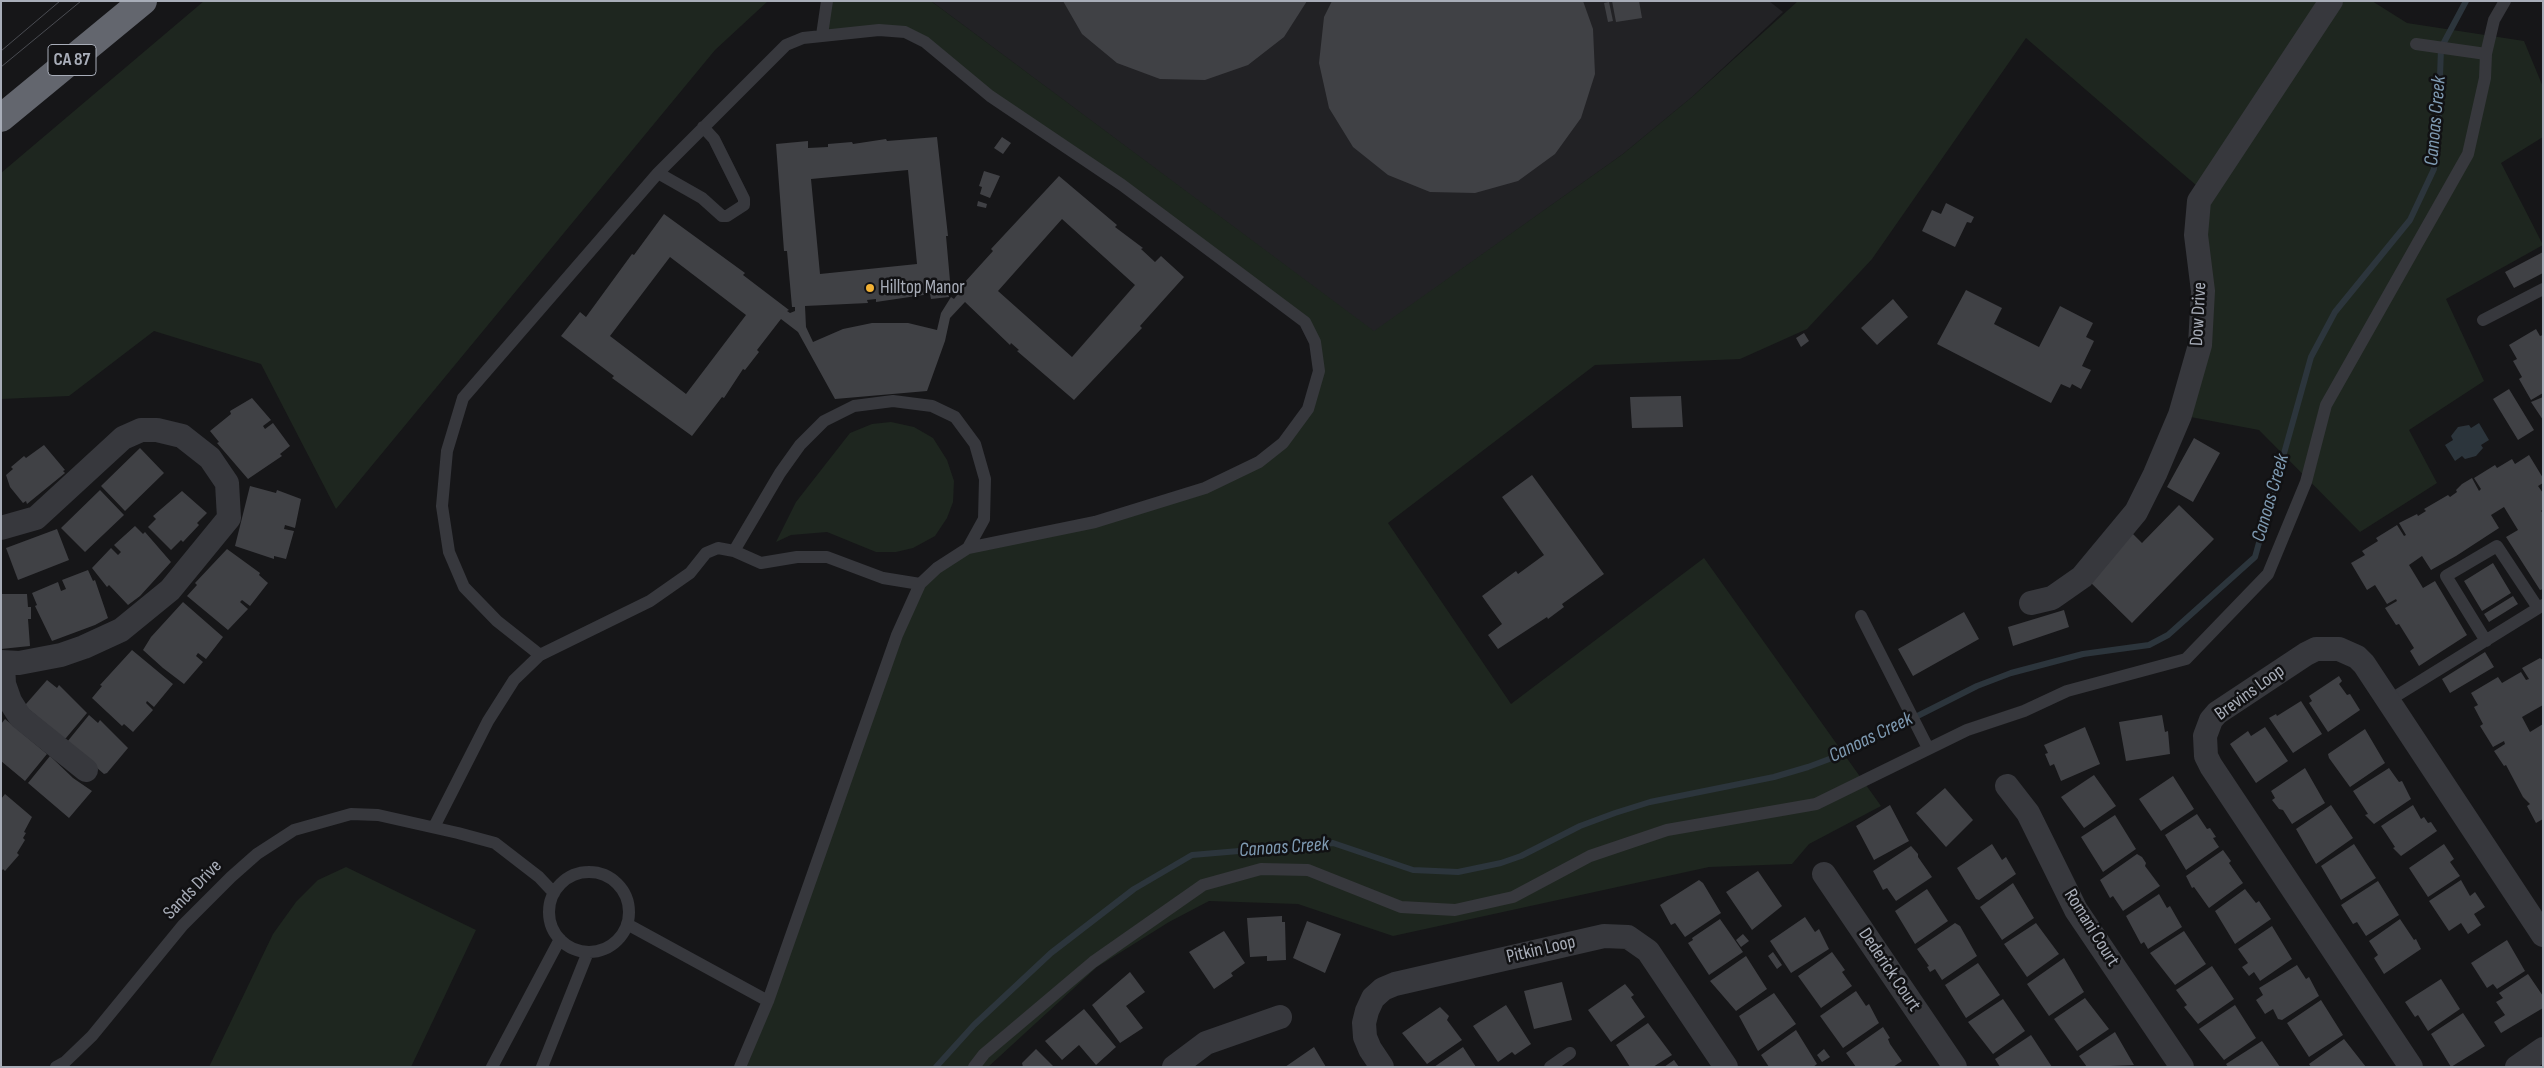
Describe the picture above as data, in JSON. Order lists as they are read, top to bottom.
{
  "streets": {
    "highway": ["CA 87"],
    "street": [
      "Dow Drive",
      "Brevins Loop",
      "Romani Court",
      "Pitkin Loop",
      "Dederick Court"
    ],
    "lane": ["Sands Drive"]
  },
  "water": ["Canoas Creek"],
  "places": ["Hilltop Manor"]
}
